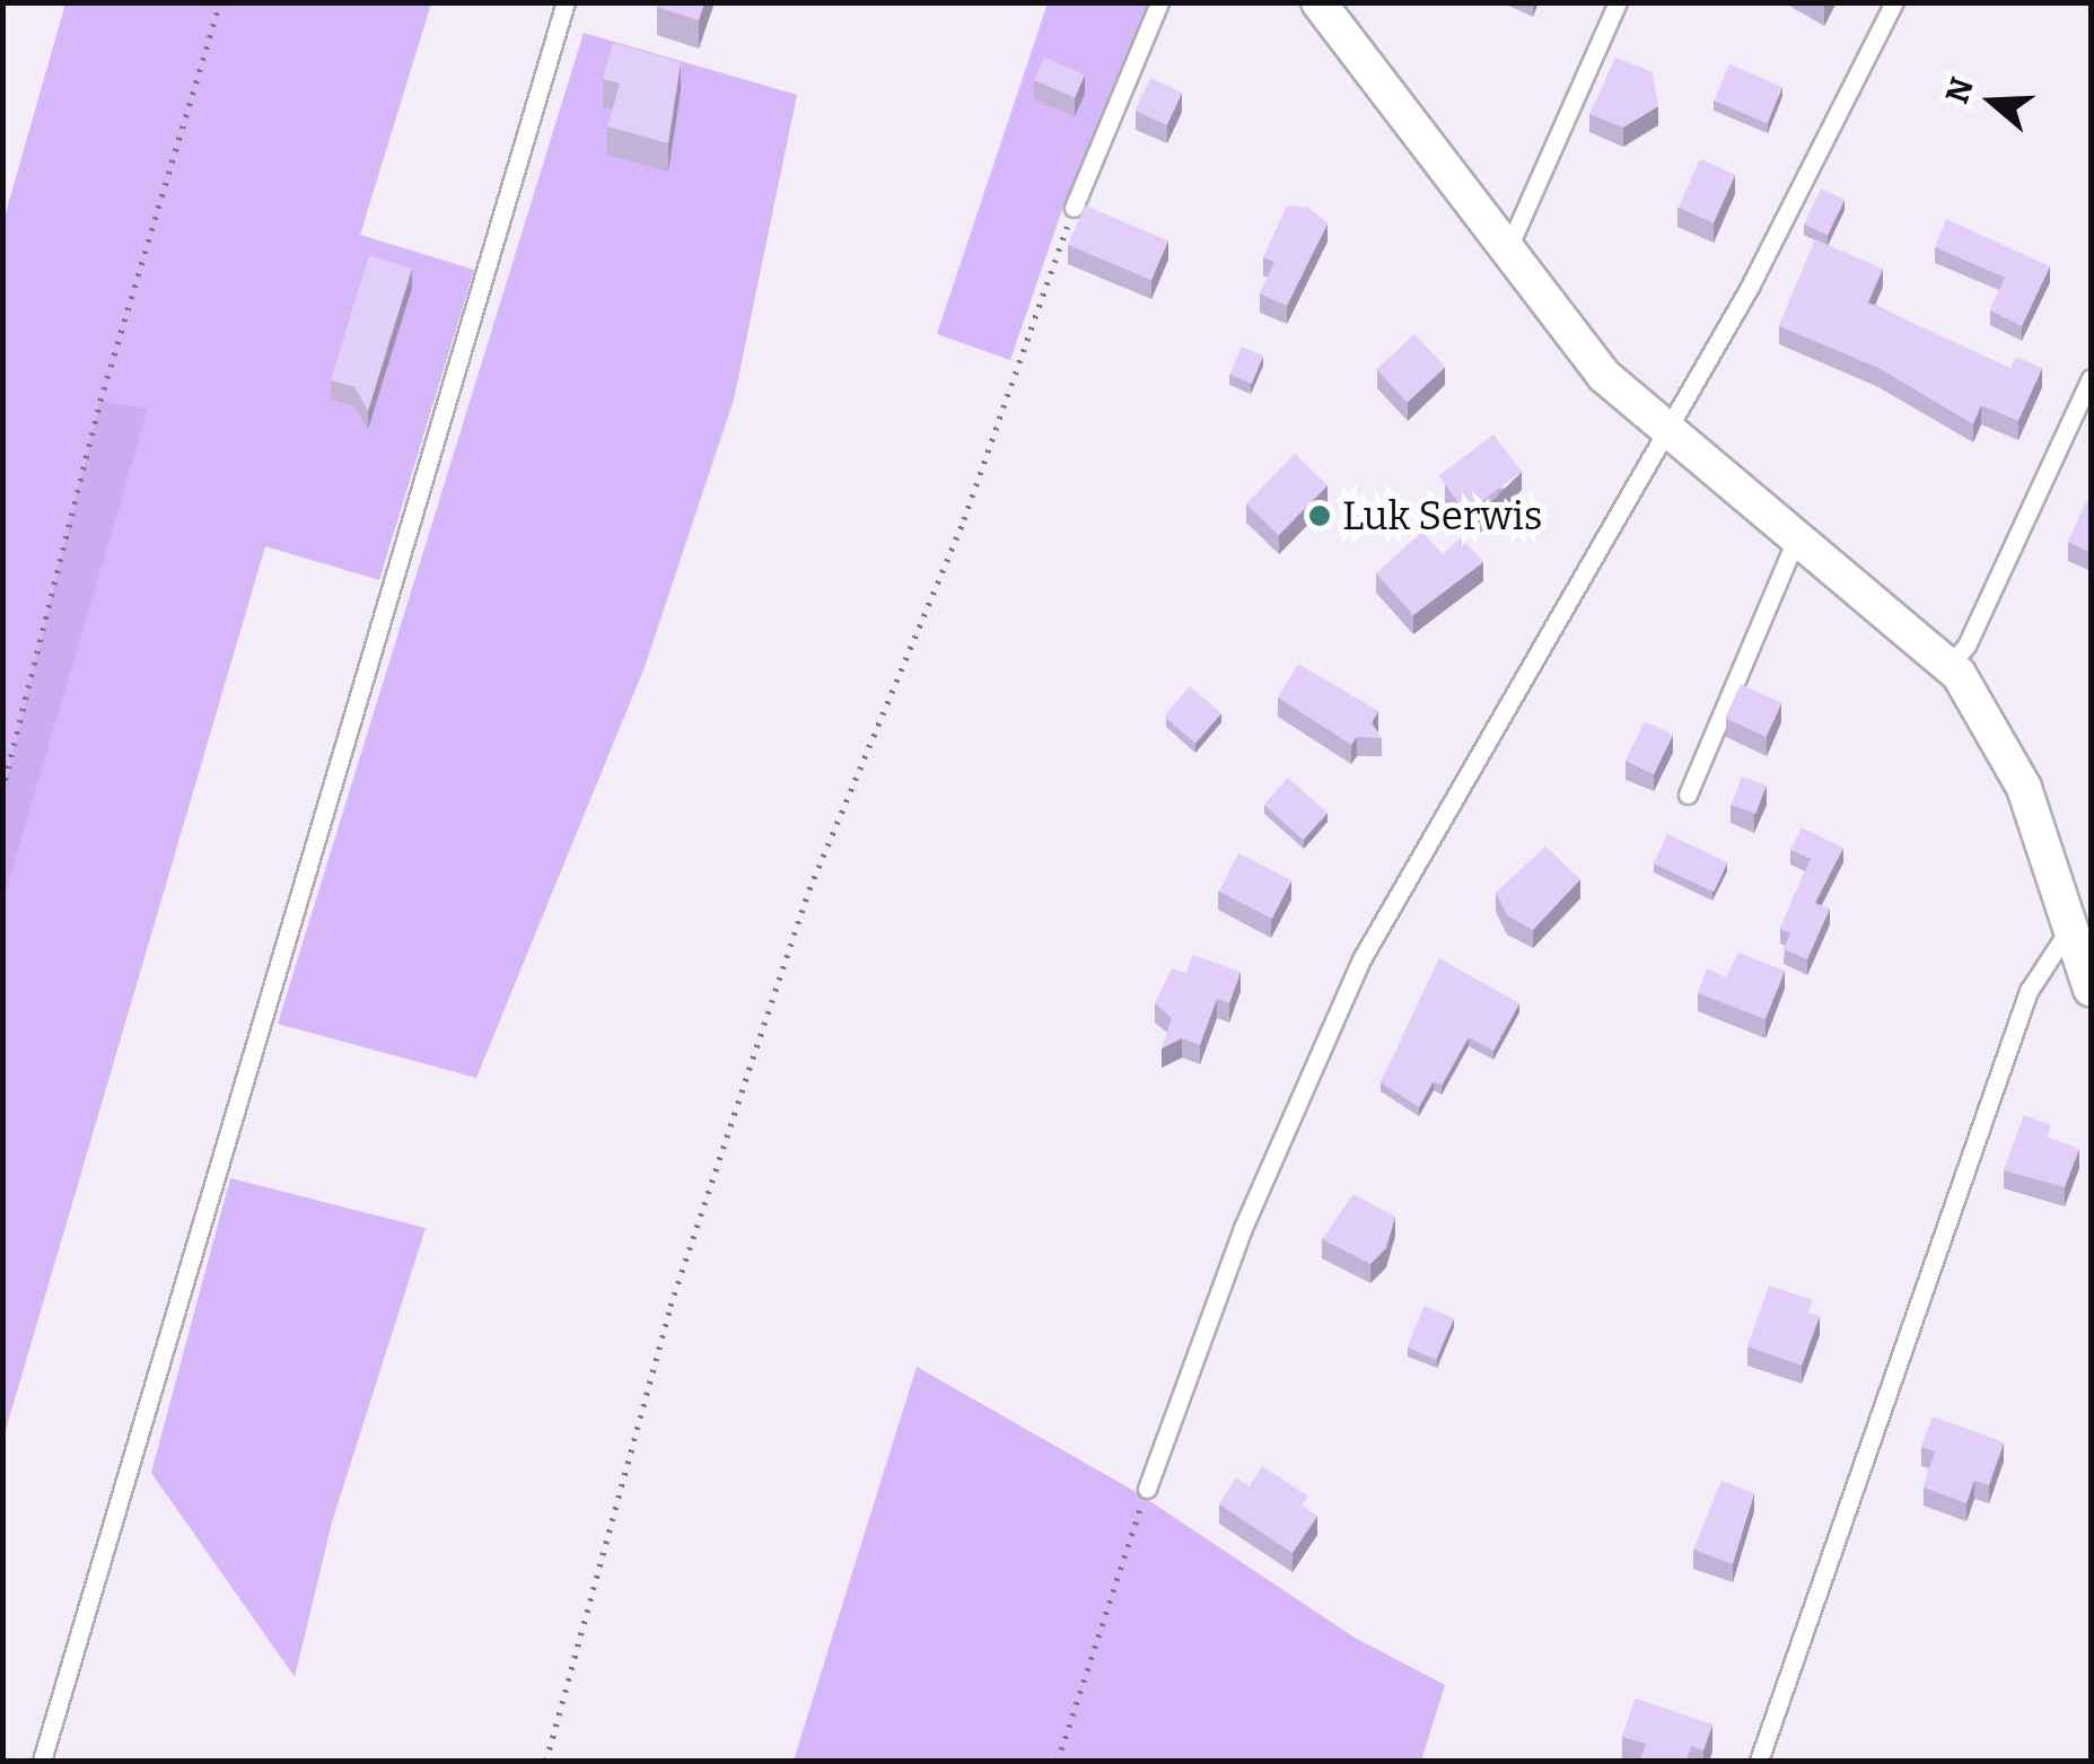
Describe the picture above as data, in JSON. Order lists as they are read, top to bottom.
{
  "places": ["Luk Serwis"],
  "north": "left"
}
